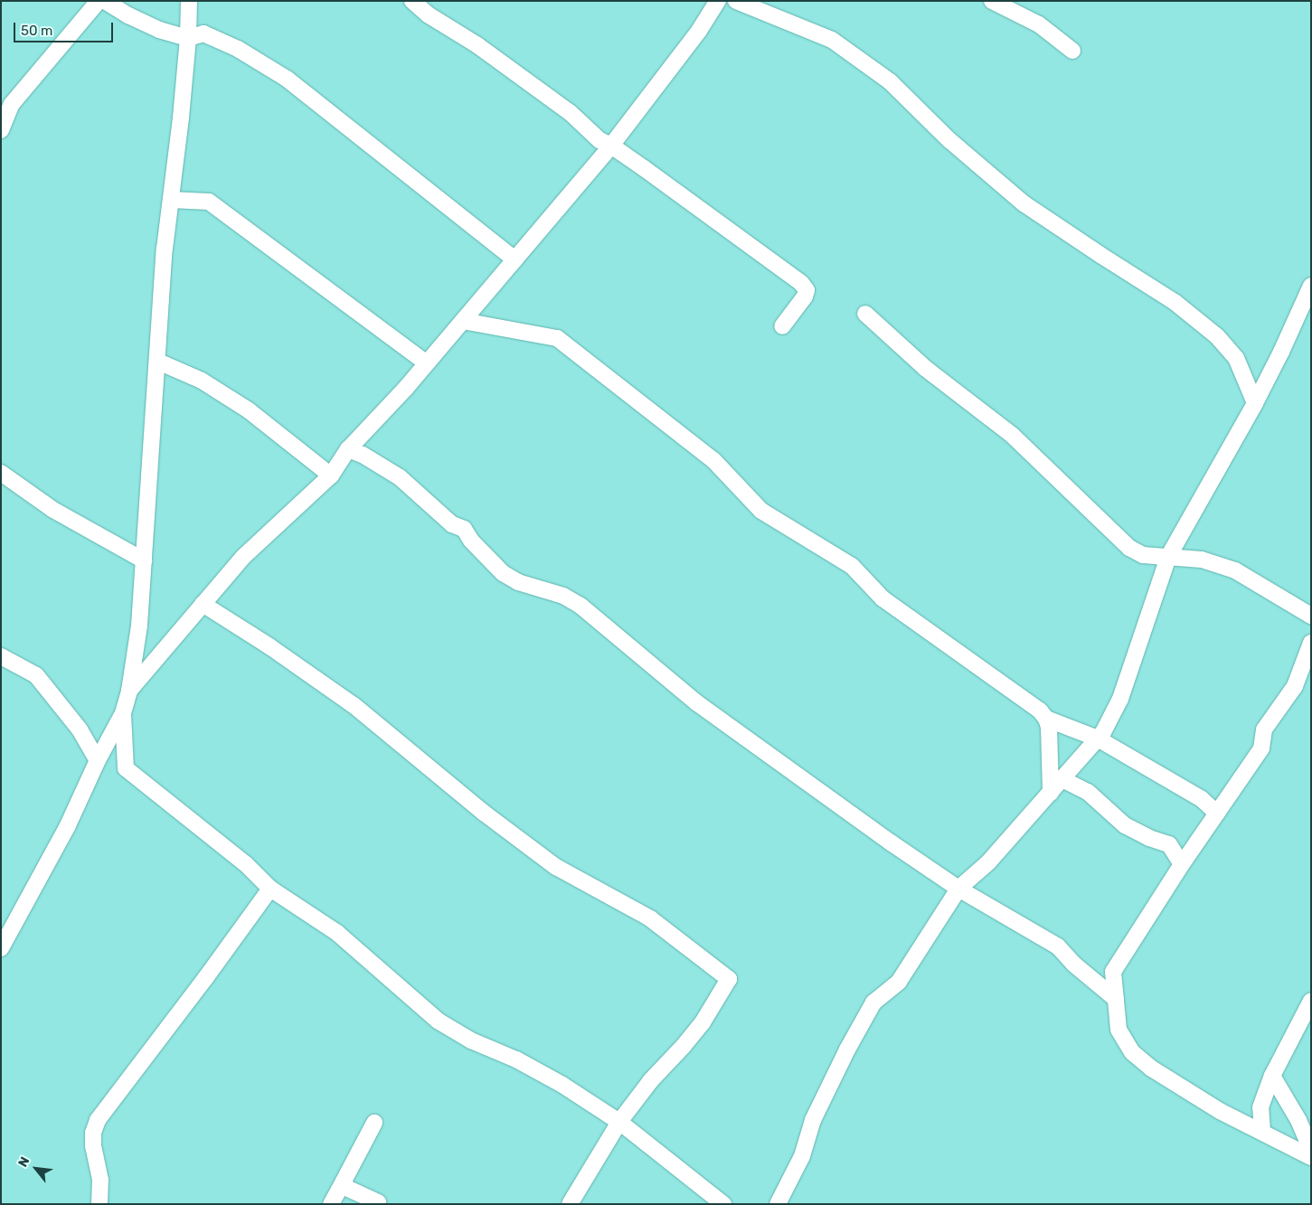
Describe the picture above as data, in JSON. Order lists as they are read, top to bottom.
{
  "scale_bar": "50 m",
  "north": "top left"
}
